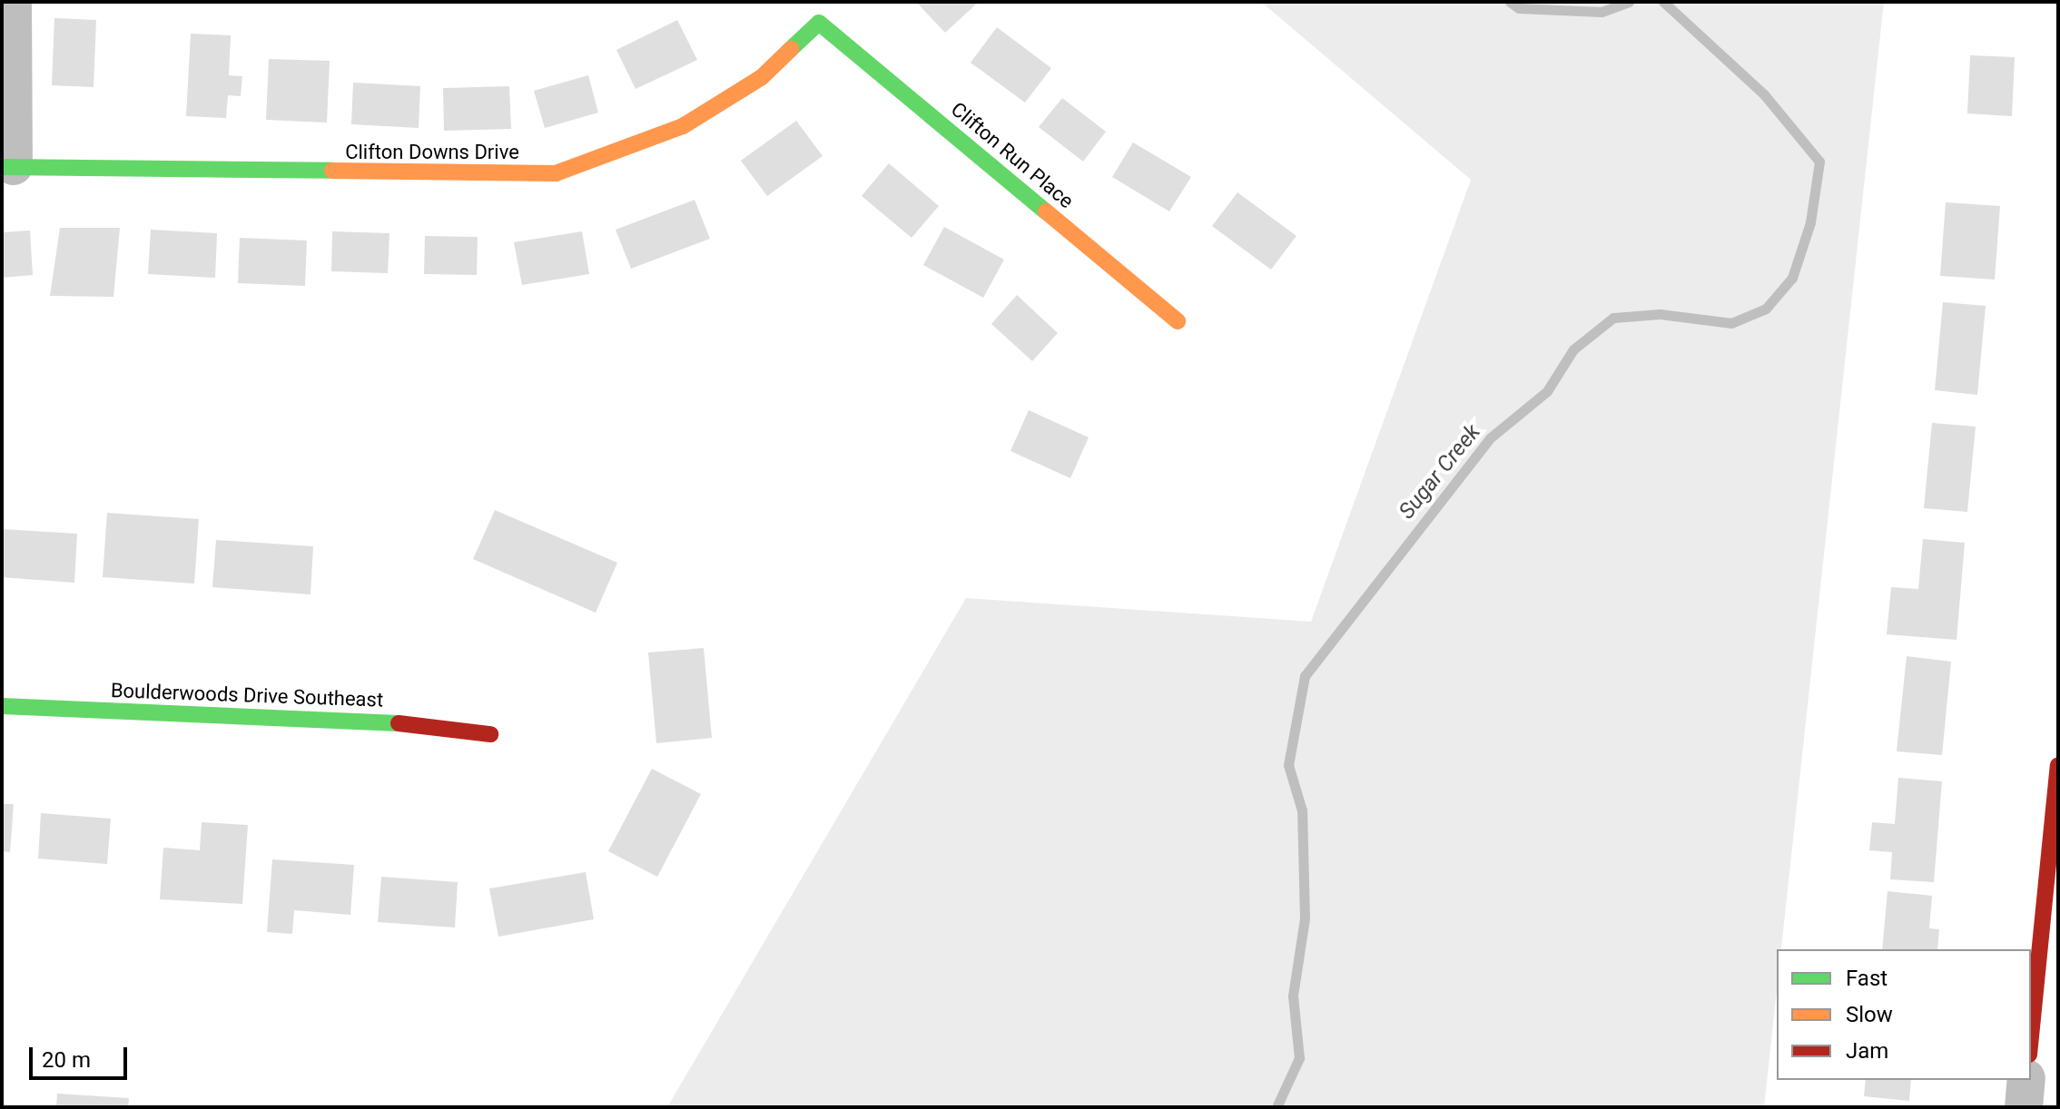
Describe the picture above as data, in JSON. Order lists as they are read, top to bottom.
{
  "streets": {
    "street": ["Clifton Downs Drive", "Clifton Run Place", "Boulderwoods Drive Southeast"]
  },
  "crossings": [
    ["Clifton Downs Drive", "Clifton Run Place"]
  ],
  "water": ["Sugar Creek"],
  "legend": ["Fast", "Slow", "Jam"],
  "scale_bar": "20 m"
}
